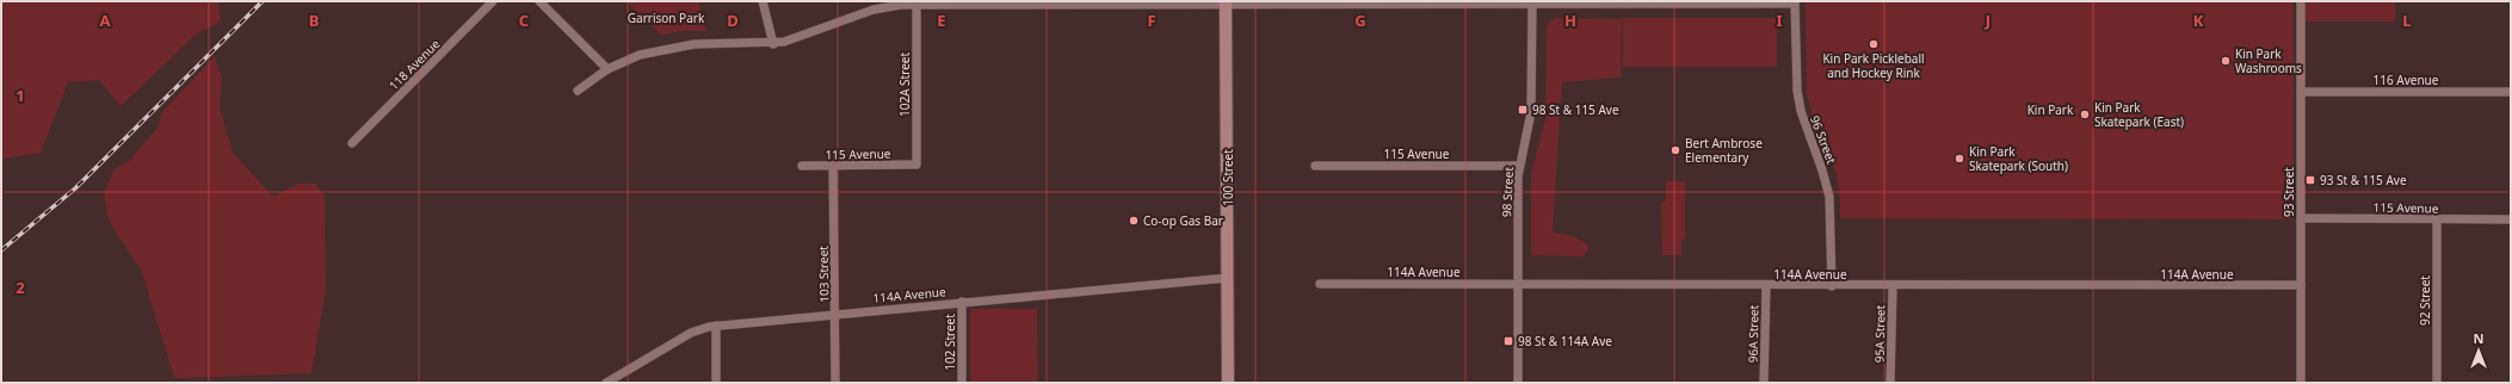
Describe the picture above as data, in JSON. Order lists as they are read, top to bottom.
{
  "streets": {
    "main road": ["100 Street"],
    "street": [
      "118 Avenue",
      "116 Avenue",
      "102A Street",
      "96 Street",
      "115 Avenue",
      "98 Street",
      "93 Street",
      "114A Avenue",
      "103 Street",
      "92 Street",
      "96A Street",
      "95A Street",
      "102 Street"
    ]
  },
  "crossings": [
    ["116 Avenue", "93 Street"],
    ["102A Street", "115 Avenue"],
    ["96 Street", "114A Avenue"],
    ["115 Avenue", "98 Street"],
    ["115 Avenue", "93 Street"],
    ["115 Avenue", "103 Street"],
    ["115 Avenue", "92 Street"],
    ["100 Street", "114A Avenue"],
    ["98 Street", "114A Avenue"],
    ["93 Street", "114A Avenue"],
    ["114A Avenue", "103 Street"],
    ["114A Avenue", "96A Street"],
    ["114A Avenue", "95A Street"],
    ["114A Avenue", "102 Street"]
  ],
  "parks": ["Garrison Park", "Kin Park"],
  "places": {
    "other": [
      "Kin Park Pickleball and Hockey Rink",
      "Kin Park Washrooms",
      "Kin Park Skatepark (East)",
      "Bert Ambrose Elementary",
      "Kin Park Skatepark (South)",
      "Co-op Gas Bar"
    ],
    "transit": ["98 St & 115 Ave", "93 St & 115 Ave", "98 St & 114A Ave"]
  },
  "north": "top",
  "grid": {
    "columns": [
      "A",
      "B",
      "C",
      "D",
      "E",
      "F",
      "G",
      "H",
      "I",
      "J",
      "K",
      "L"
    ],
    "rows": ["1", "2"]
  }
}
